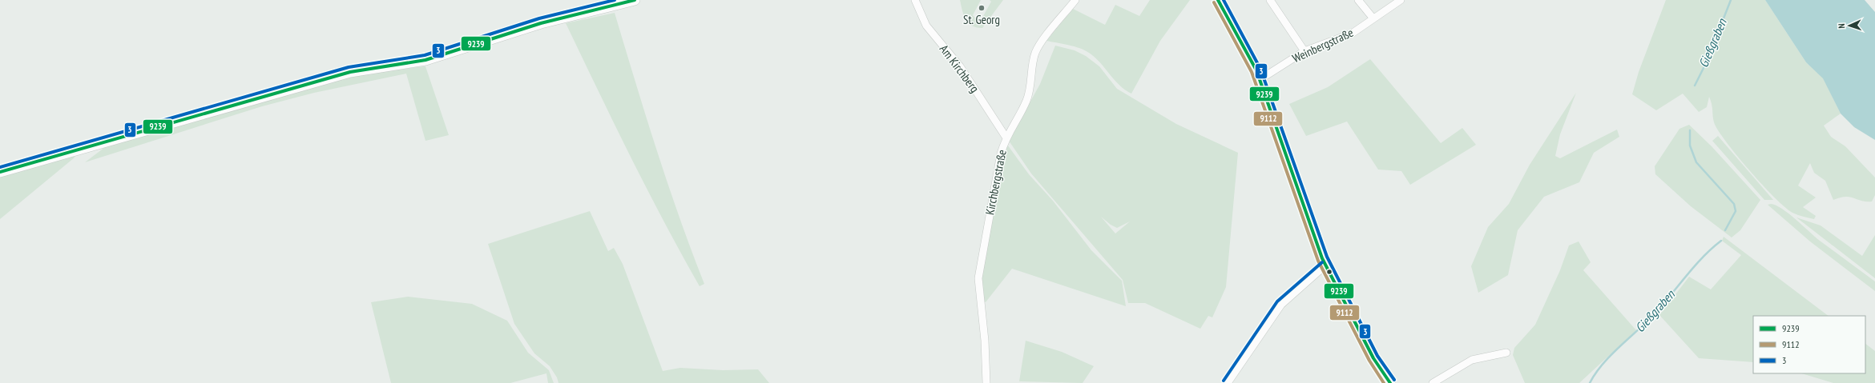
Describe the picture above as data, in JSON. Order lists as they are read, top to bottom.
{
  "streets": {
    "street": ["Weinbergstraße", "Am Kirchberg", "Kirchbergstraße"]
  },
  "crossings": [
    ["Am Kirchberg", "Kirchbergstraße"]
  ],
  "water": ["Gießgraben"],
  "places": ["St. Georg"],
  "lines": ["transit line 9239", "transit line 3", "transit line 9112"],
  "legend": ["9239", "9112", "3"],
  "north": "left"
}
